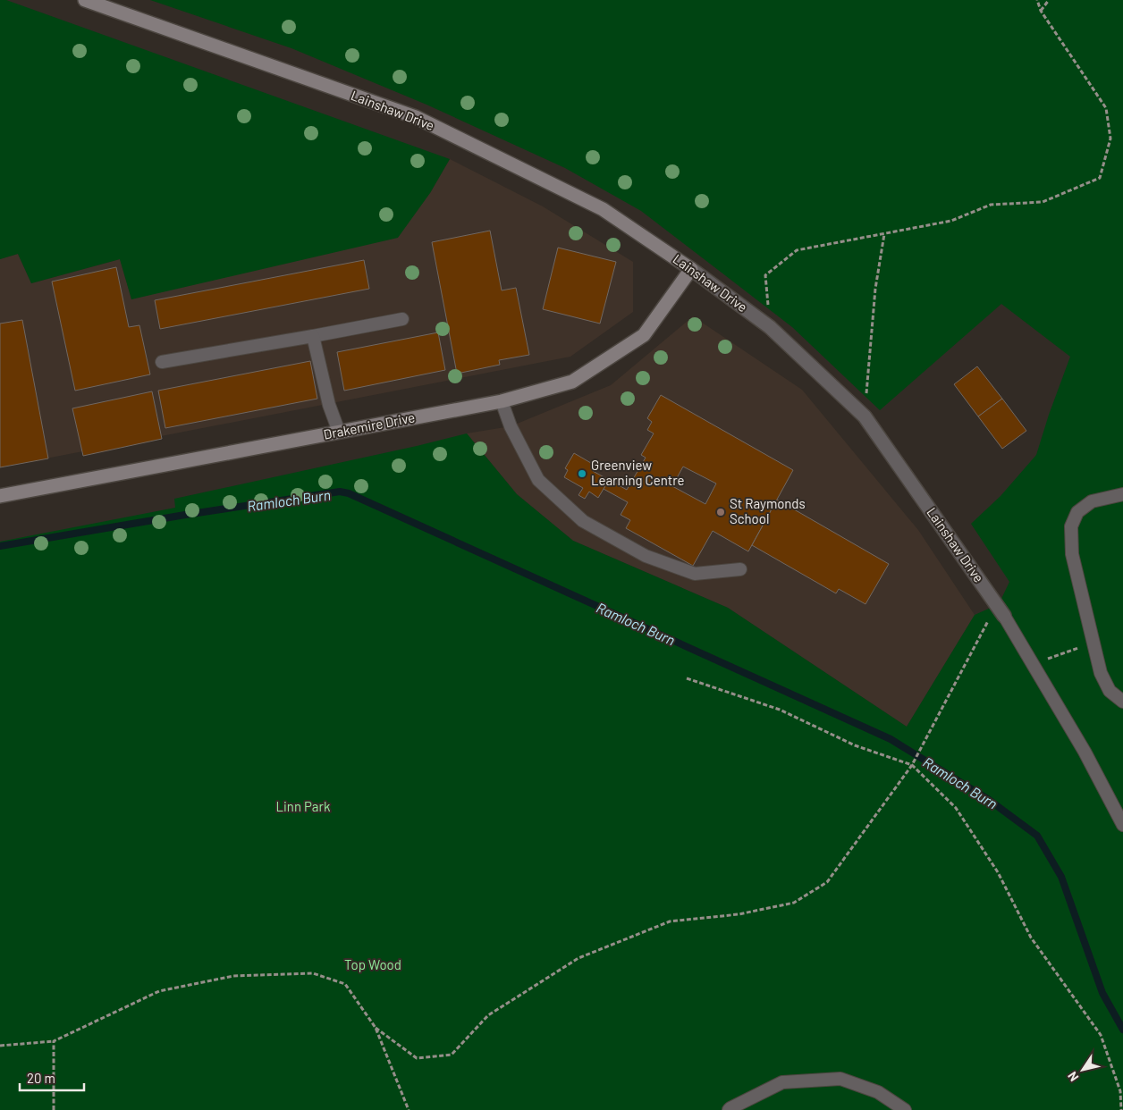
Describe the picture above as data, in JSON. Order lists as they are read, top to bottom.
{
  "streets": {
    "street": ["Lainshaw Drive", "Drakemire Drive"]
  },
  "crossings": [
    ["Lainshaw Drive", "Drakemire Drive"]
  ],
  "water": ["Ramloch Burn"],
  "parks": ["Linn Park", "Top Wood"],
  "places": ["Greenview Learning Centre", "St Raymonds School"],
  "scale_bar": "20 m",
  "north": "bottom left"
}
